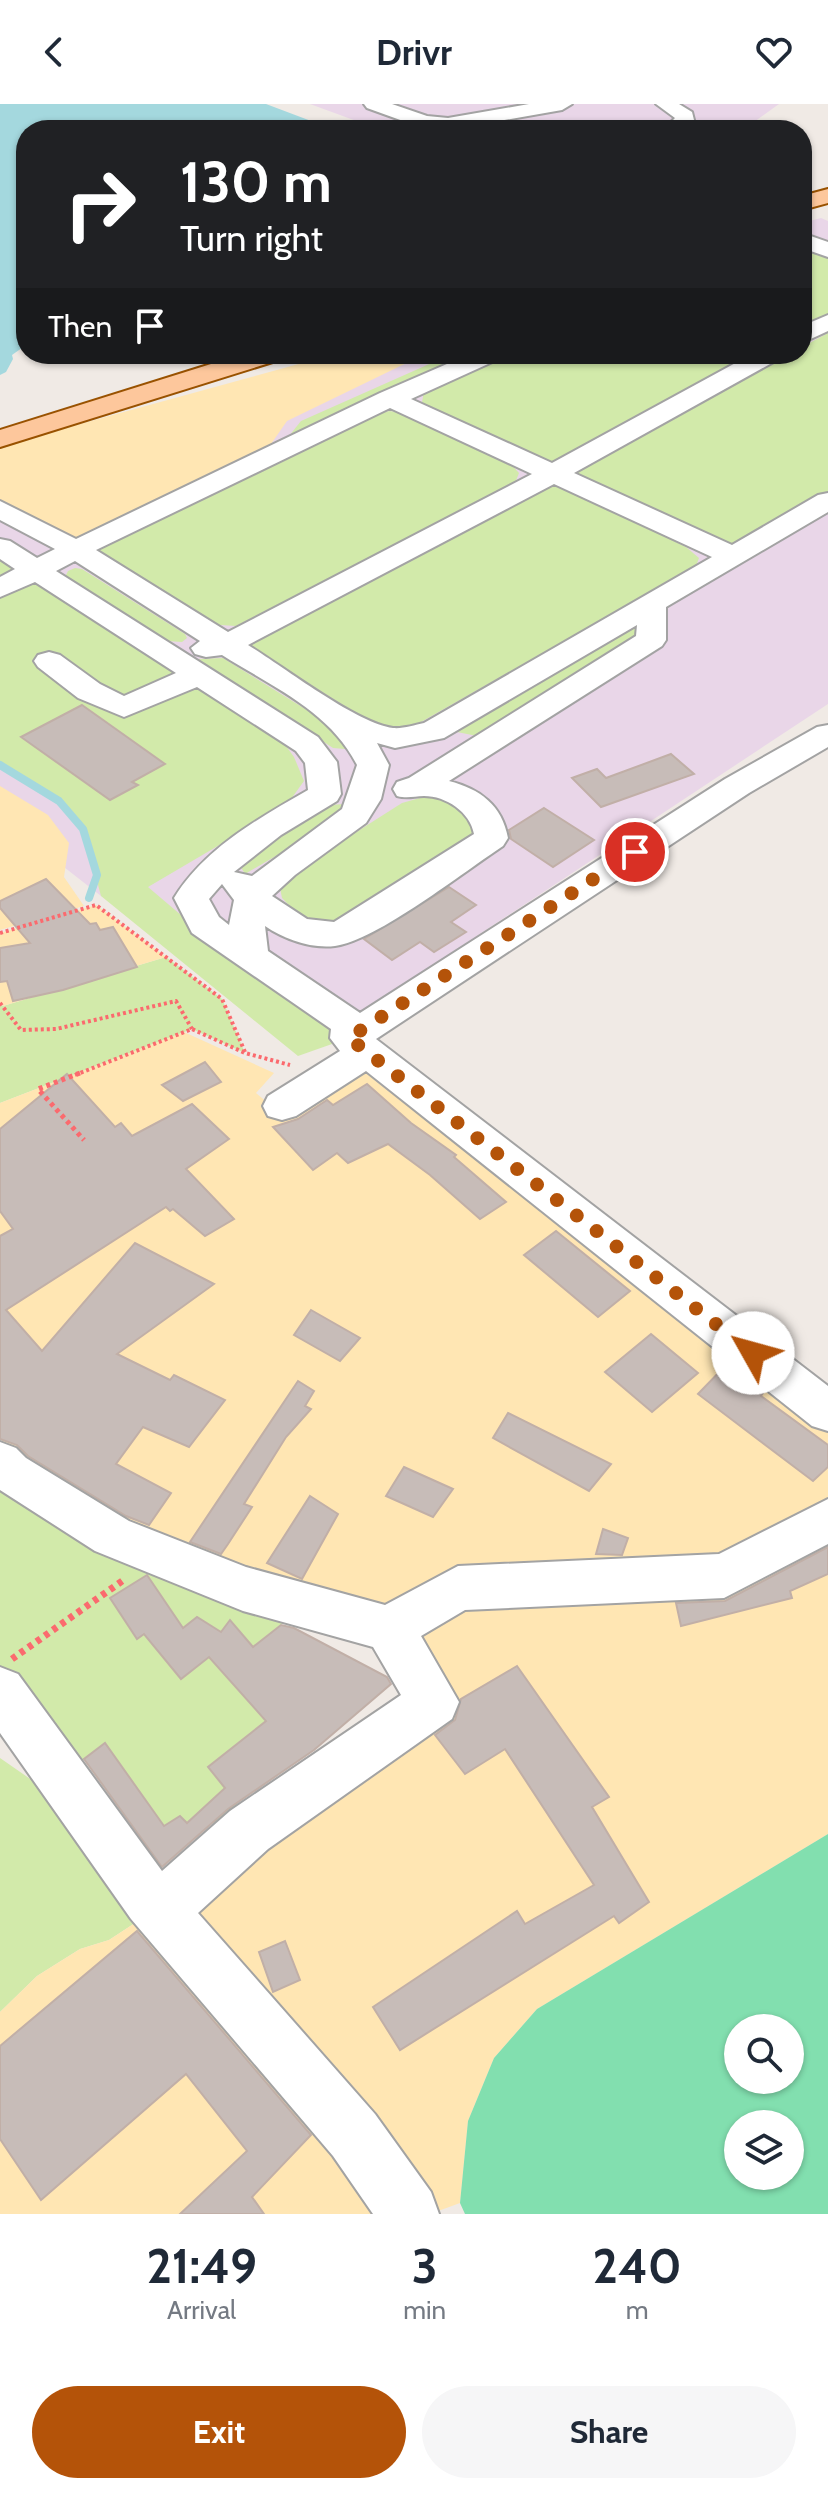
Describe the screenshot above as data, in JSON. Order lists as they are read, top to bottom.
{
  "page": {
    "header": "Drivr",
    "turn": ["130 m", "Turn right"],
    "then": "Then",
    "eta": [
      "21:49",
      "Arrival",
      "3",
      "min",
      "240",
      "m"
    ],
    "buttons": ["Exit", "Share"]
  }
}
